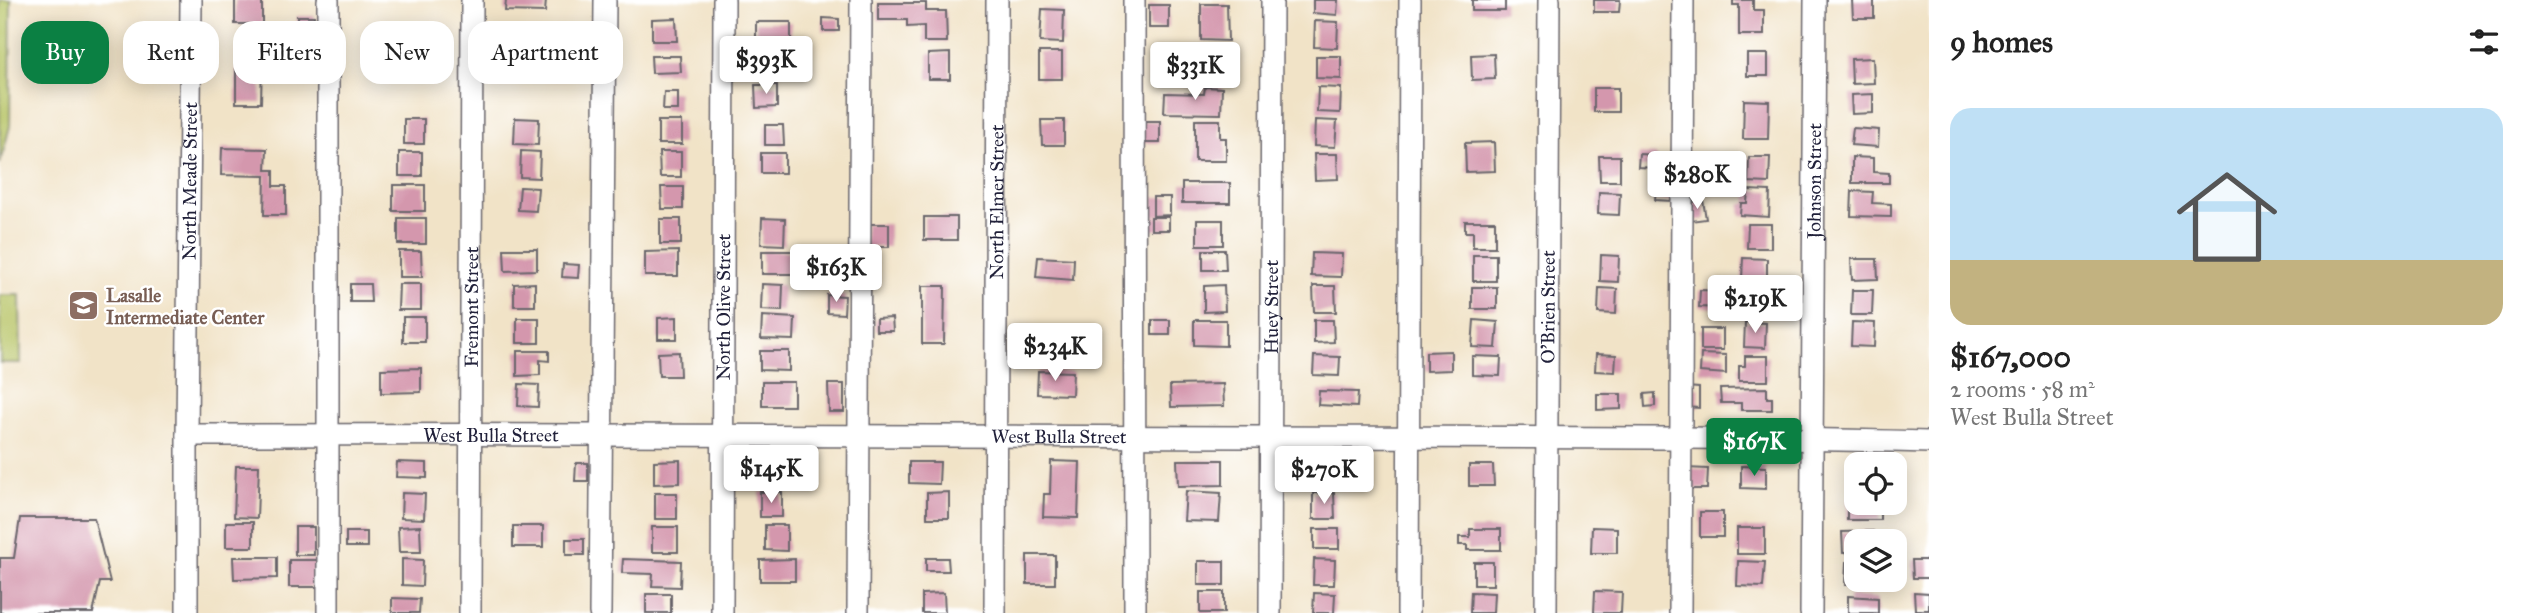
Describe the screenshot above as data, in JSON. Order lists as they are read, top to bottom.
{
  "streets": {
    "street": [
      "North Meade Street",
      "Johnson Street",
      "North Elmer Street",
      "North Olive Street",
      "Huey Street",
      "O'Brien Street",
      "Fremont Street",
      "West Bulla Street"
    ]
  },
  "crossings": [
    ["North Meade Street", "West Bulla Street"],
    ["Johnson Street", "West Bulla Street"],
    ["North Elmer Street", "West Bulla Street"],
    ["North Olive Street", "West Bulla Street"],
    ["Huey Street", "West Bulla Street"],
    ["O'Brien Street", "West Bulla Street"],
    ["Fremont Street", "West Bulla Street"]
  ],
  "places": {
    "school or university": ["Lasalle Intermediate Center"]
  },
  "page": {
    "heading": "9 homes",
    "chip": [
      "Buy",
      "Rent",
      "Filters",
      "New",
      "Apartment"
    ],
    "price": [
      "$393K",
      "$331K",
      "$280K",
      "$163K",
      "$219K",
      "$234K",
      "$167K",
      "$145K",
      "$270K"
    ],
    "list": [
      {
        "name": "$167,000",
        "note": "2 rooms · 58 m² · West Bulla Street"
      }
    ]
  }
}
